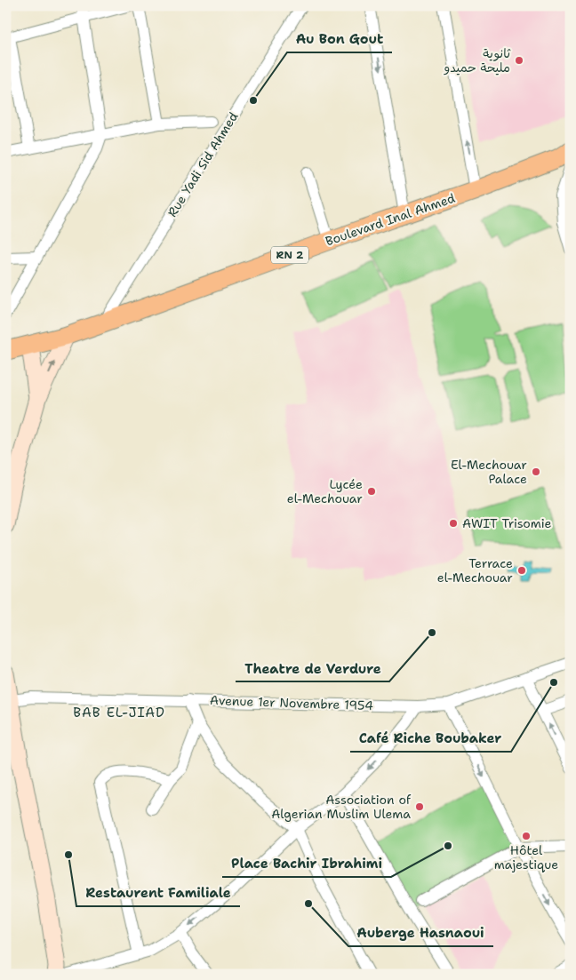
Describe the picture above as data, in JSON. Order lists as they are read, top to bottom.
{
  "streets": {
    "main road": ["Boulevard Inal Ahmed", "RN 2"],
    "street": ["Rue Yadi Sid Ahmed", "Avenue 1er Novembre 1954"]
  },
  "crossings": [
    ["Rue Yadi Sid Ahmed", "Boulevard Inal Ahmed"]
  ],
  "districts": ["BAB EL-JIAD"],
  "places": [
    "ثانوية مليحة حميدو",
    "Au Bon Gout",
    "El-Mechouar Palace",
    "Lycée el-Mechouar",
    "AWIT Trisomie",
    "Terrace el-Mechouar",
    "Theatre de Verdure",
    "Café Riche Boubaker",
    "Association of Algerian Muslim Ulema",
    "Hôtel majestique",
    "Place Bachir Ibrahimi",
    "Restaurent Familiale",
    "Auberge Hasnaoui"
  ]
}
